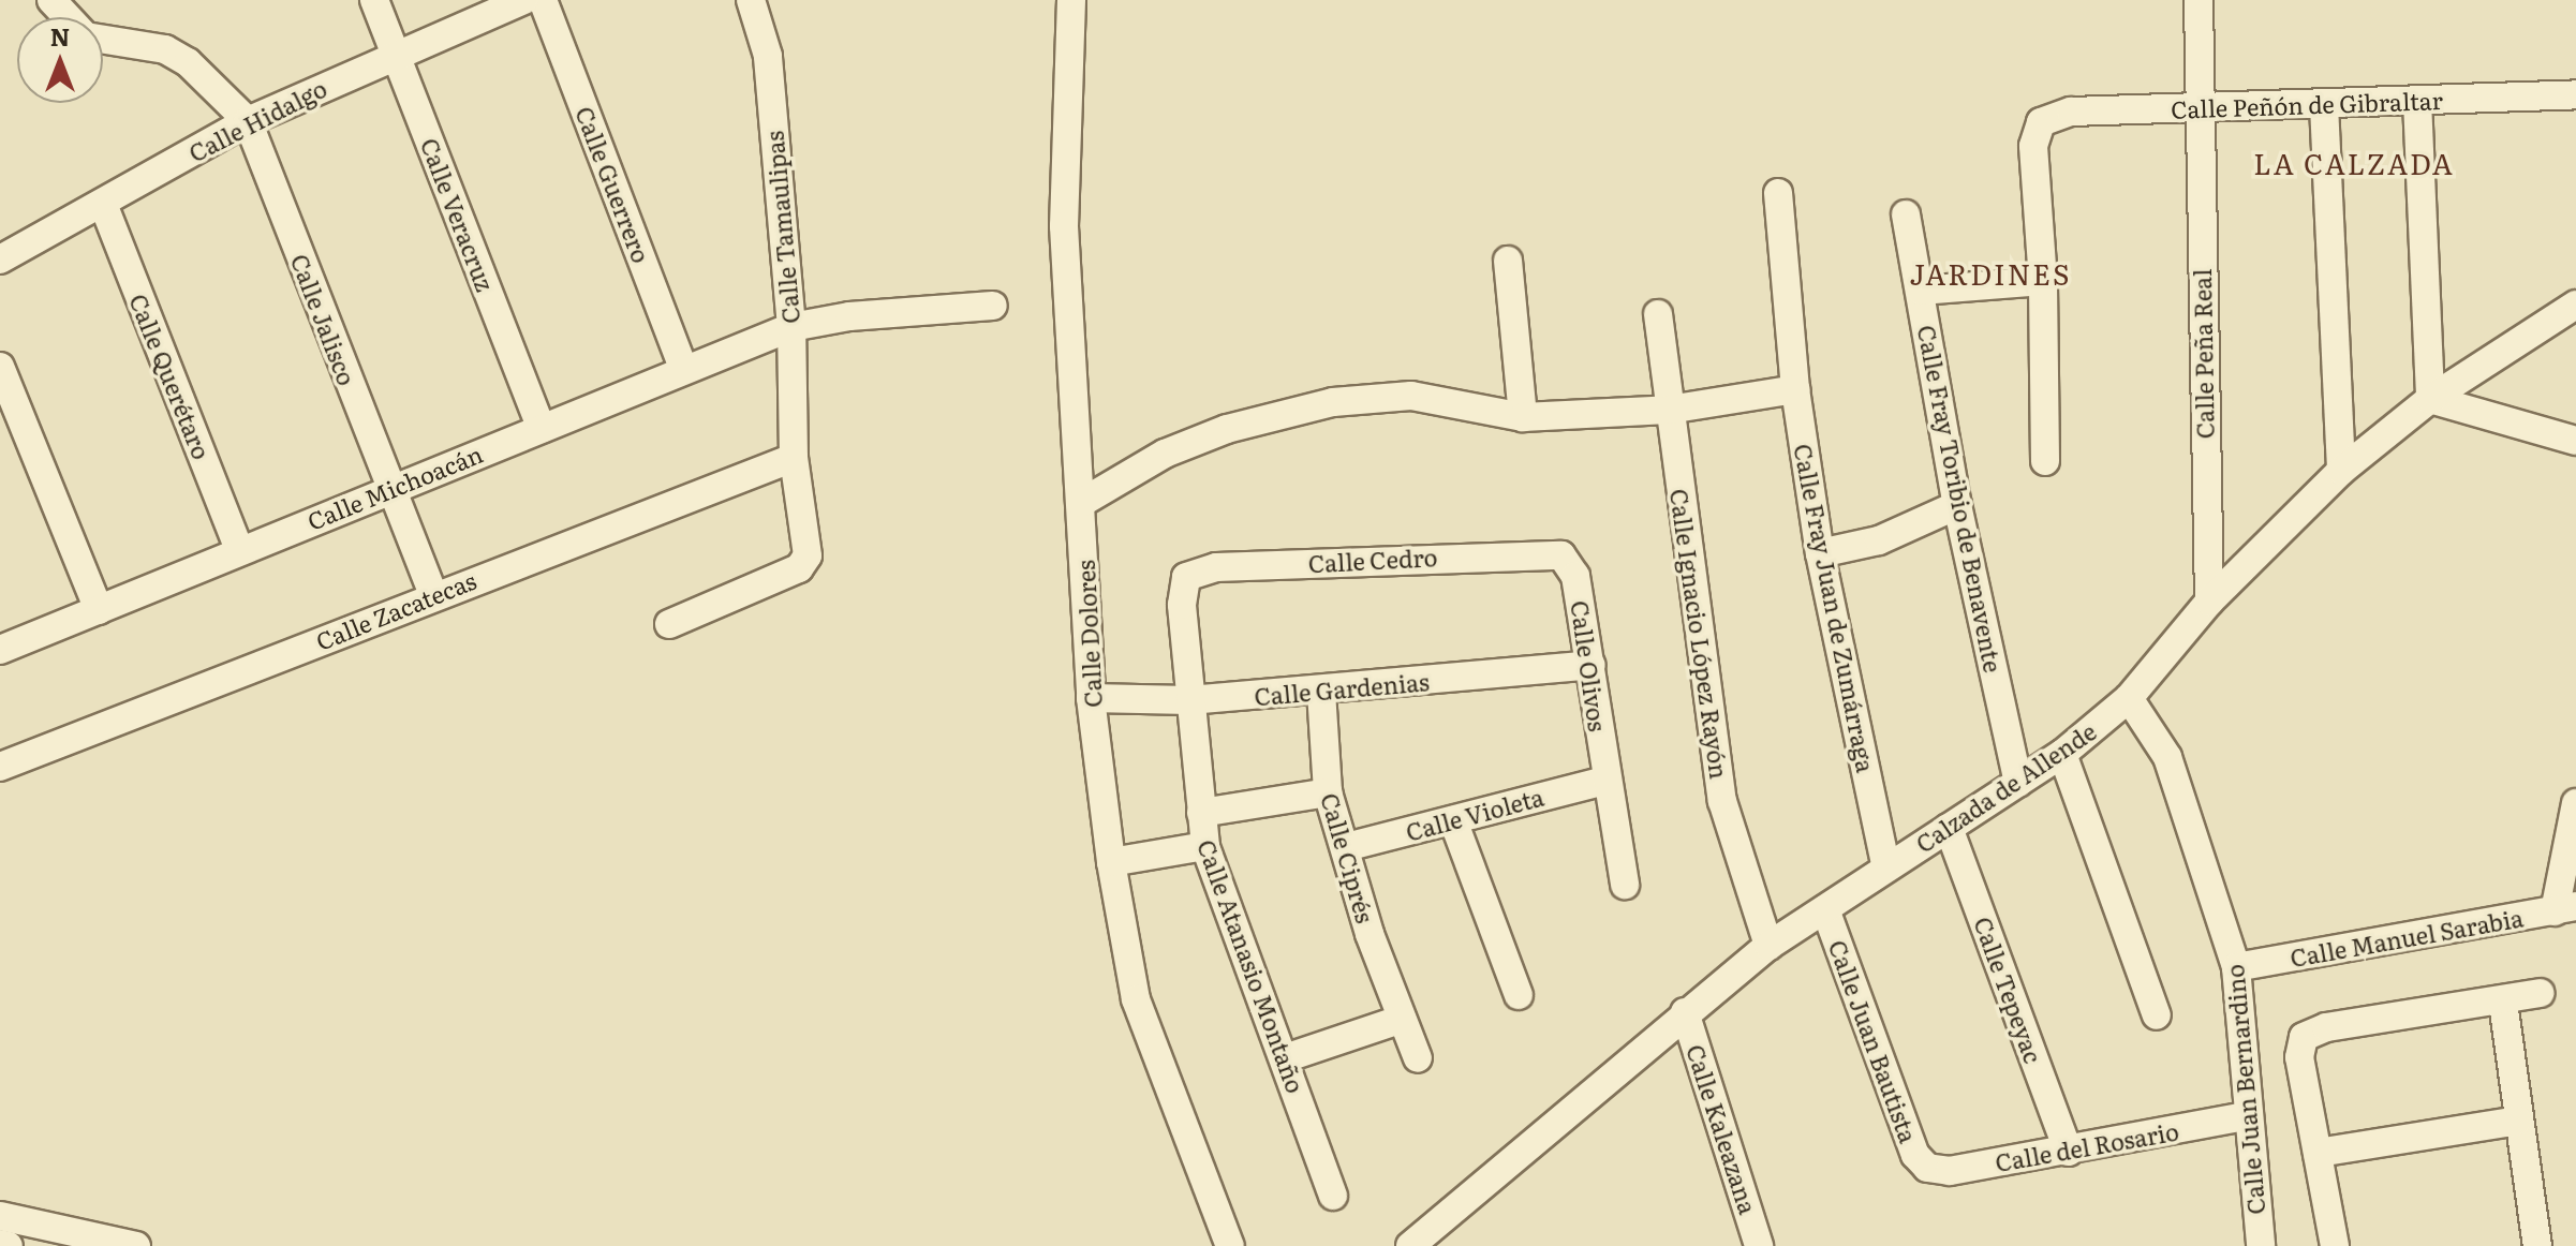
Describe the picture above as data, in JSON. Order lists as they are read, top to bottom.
{
  "streets": {
    "street": [
      "Calle Peñón de Gibraltar",
      "Calle Hidalgo",
      "Calle Guerrero",
      "Calle Veracruz",
      "Calle Tamaulipas",
      "Calle Jalisco",
      "Calle Peña Real",
      "Calle Querétaro",
      "Calle Michoacán",
      "Calle Fray Toribio de Benavente",
      "Calle Cedro",
      "Calle Fray Juan de Zumárraga",
      "Calle Zacatecas",
      "Calle Dolores",
      "Calle Ignacio López Rayón",
      "Calle Olivos",
      "Calle Gardenias",
      "Calzada de Allende",
      "Calle Violeta",
      "Calle Ciprés",
      "Calle Manuel Sarabia",
      "Calle Atanasio Montaño",
      "Calle Tepeyac",
      "Calle Juan Bautista",
      "Calle Juan Bernardino",
      "Calle Kaleazana",
      "Calle del Rosario"
    ]
  },
  "crossings": [
    ["Calle Peñón de Gibraltar", "Calle Peña Real"],
    ["Calle Hidalgo", "Calle Veracruz"],
    ["Calle Hidalgo", "Calle Jalisco"],
    ["Calle Hidalgo", "Calle Querétaro"],
    ["Calle Guerrero", "Calle Michoacán"],
    ["Calle Veracruz", "Calle Michoacán"],
    ["Calle Tamaulipas", "Calle Michoacán"],
    ["Calle Tamaulipas", "Calle Zacatecas"],
    ["Calle Jalisco", "Calle Michoacán"],
    ["Calle Jalisco", "Calle Zacatecas"],
    ["Calle Peña Real", "Calzada de Allende"],
    ["Calle Querétaro", "Calle Michoacán"],
    ["Calle Fray Toribio de Benavente", "Calzada de Allende"],
    ["Calle Cedro", "Calle Olivos"],
    ["Calle Cedro", "Calle Atanasio Montaño"],
    ["Calle Fray Juan de Zumárraga", "Calzada de Allende"],
    ["Calle Dolores", "Calle Gardenias"],
    ["Calle Ignacio López Rayón", "Calzada de Allende"],
    ["Calle Olivos", "Calle Gardenias"],
    ["Calle Olivos", "Calle Violeta"],
    ["Calle Gardenias", "Calle Ciprés"],
    ["Calle Gardenias", "Calle Atanasio Montaño"],
    ["Calzada de Allende", "Calle Tepeyac"],
    ["Calzada de Allende", "Calle Juan Bautista"],
    ["Calzada de Allende", "Calle Juan Bernardino"],
    ["Calzada de Allende", "Calle Kaleazana"],
    ["Calle Violeta", "Calle Ciprés"],
    ["Calle Manuel Sarabia", "Calle Juan Bernardino"],
    ["Calle Tepeyac", "Calle del Rosario"],
    ["Calle Juan Bautista", "Calle del Rosario"],
    ["Calle Juan Bernardino", "Calle del Rosario"]
  ],
  "districts": ["LA CALZADA", "JARDINES"],
  "north": "top"
}
